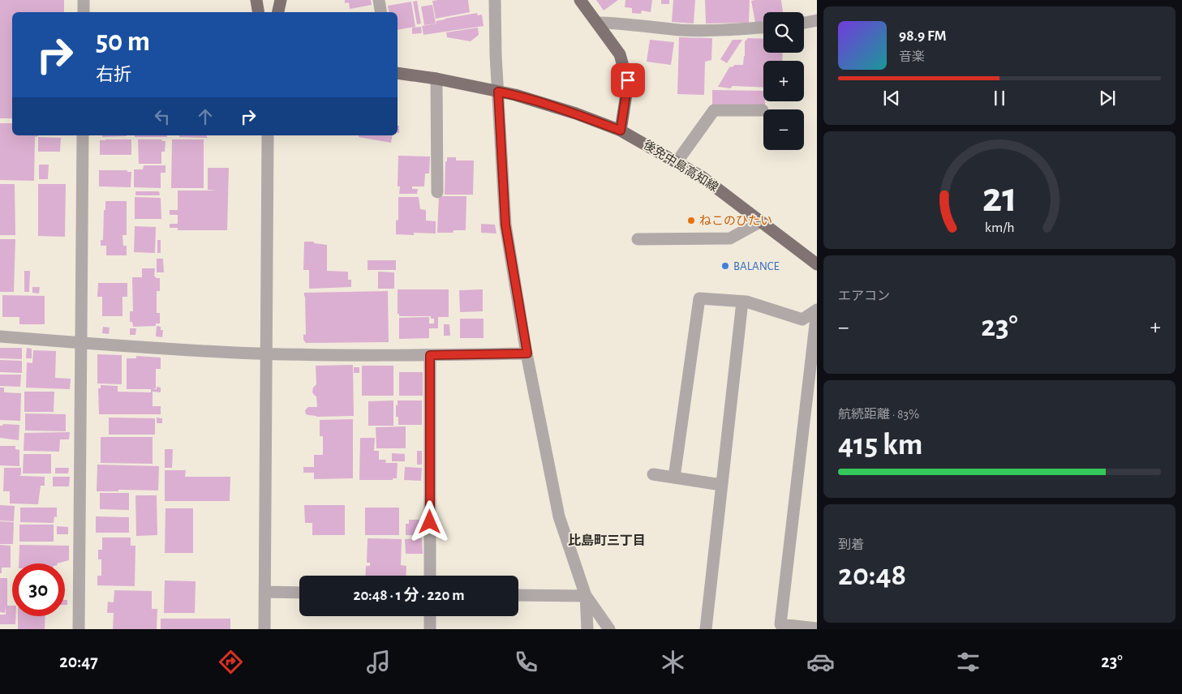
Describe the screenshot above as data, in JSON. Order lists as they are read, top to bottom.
{
  "streets": {
    "main road": ["後免中島高知線"]
  },
  "districts": ["比島町三丁目"],
  "places": ["ねこのひたい", "BALANCE"],
  "page": {
    "map_buttons": ["+", "−"],
    "turn": ["50 m", "右折"],
    "song": ["98.9 FM", "音楽"],
    "tile": [
      "エアコン",
      ["航続距離 · 83%", "415 km"],
      ["到着", "20:48"]
    ],
    "heat": ["−", "23°", "+"],
    "limit": "30",
    "trip": "20:48 · 1 分 · 220 m",
    "tabs": ["20:47", "23°"],
    "gauge": ["21", "km/h"]
  }
}
